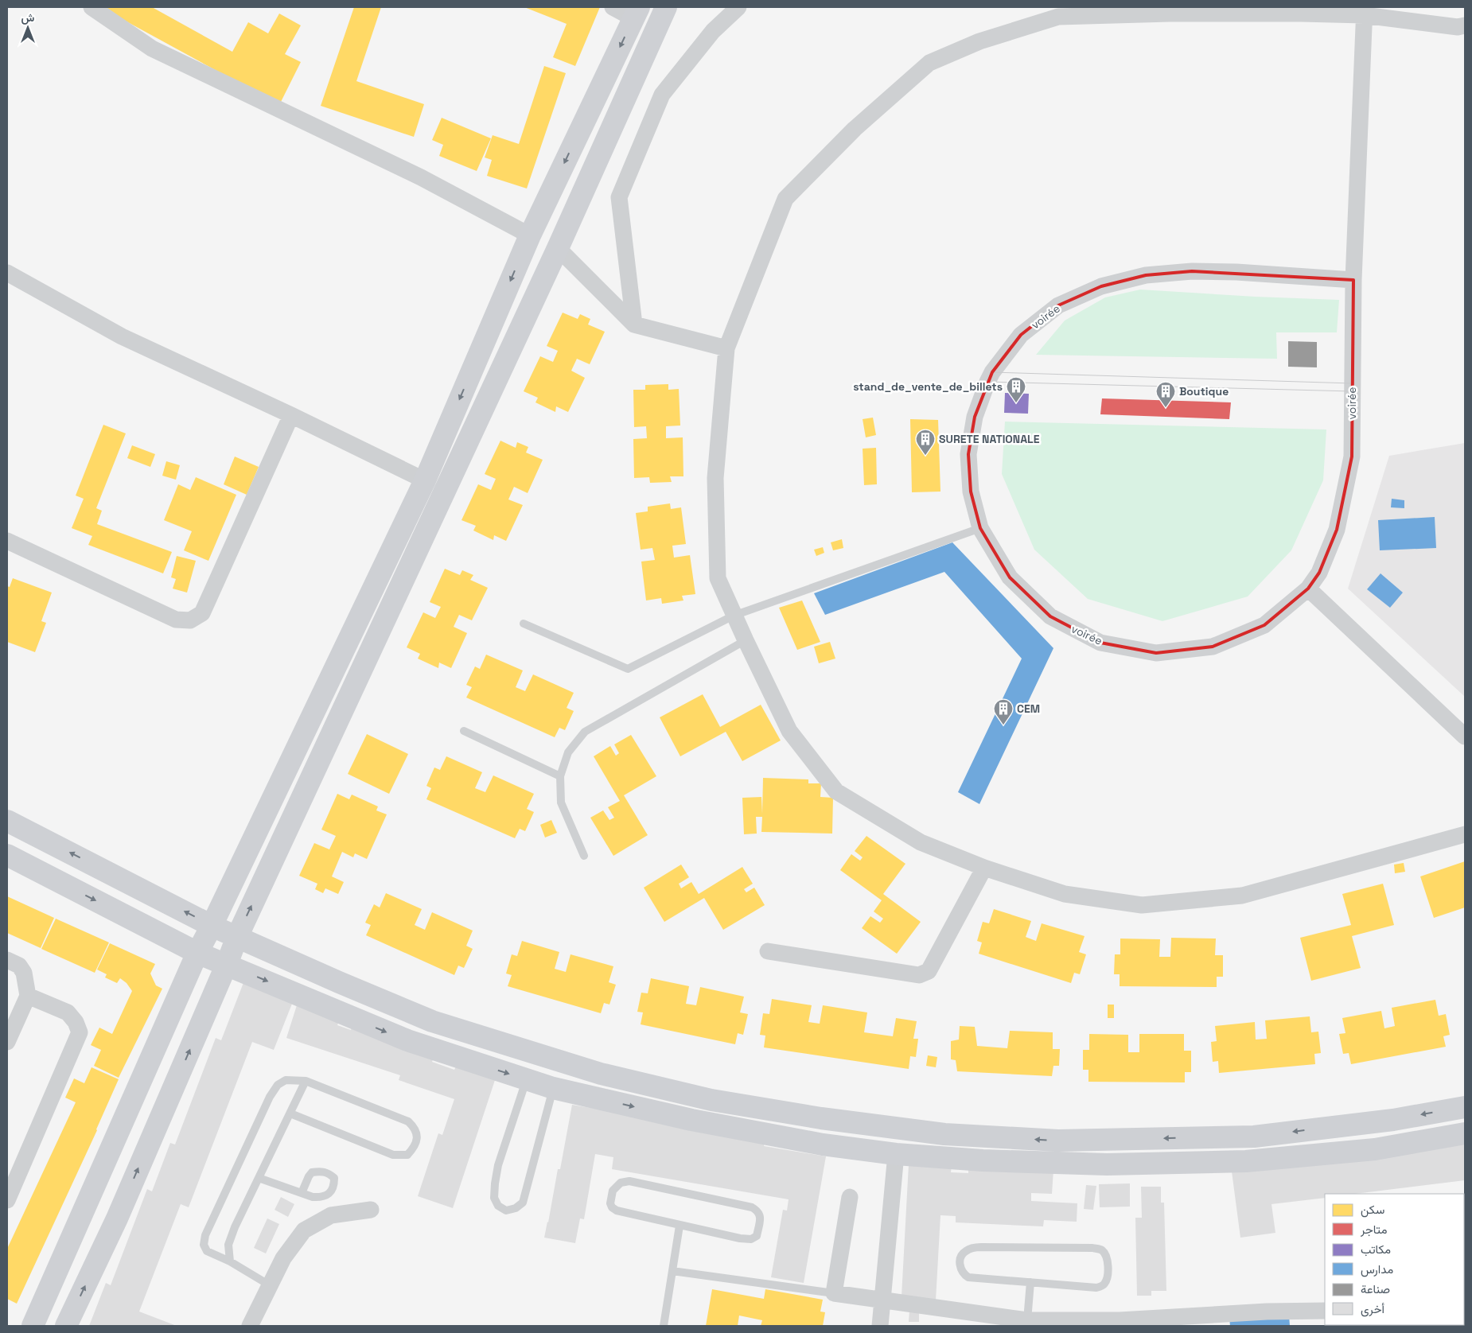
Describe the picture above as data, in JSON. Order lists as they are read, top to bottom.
{
  "streets": {
    "street": ["voirée"]
  },
  "places": {
    "building": [
      "stand_de_vente_de_billets",
      "Boutique",
      "SURETE NATIONALE",
      "CEM"
    ]
  },
  "legend": [
    "سكن",
    "متاجر",
    "مكاتب",
    "مدارس",
    "صناعة",
    "أخرى"
  ],
  "north": "top"
}
